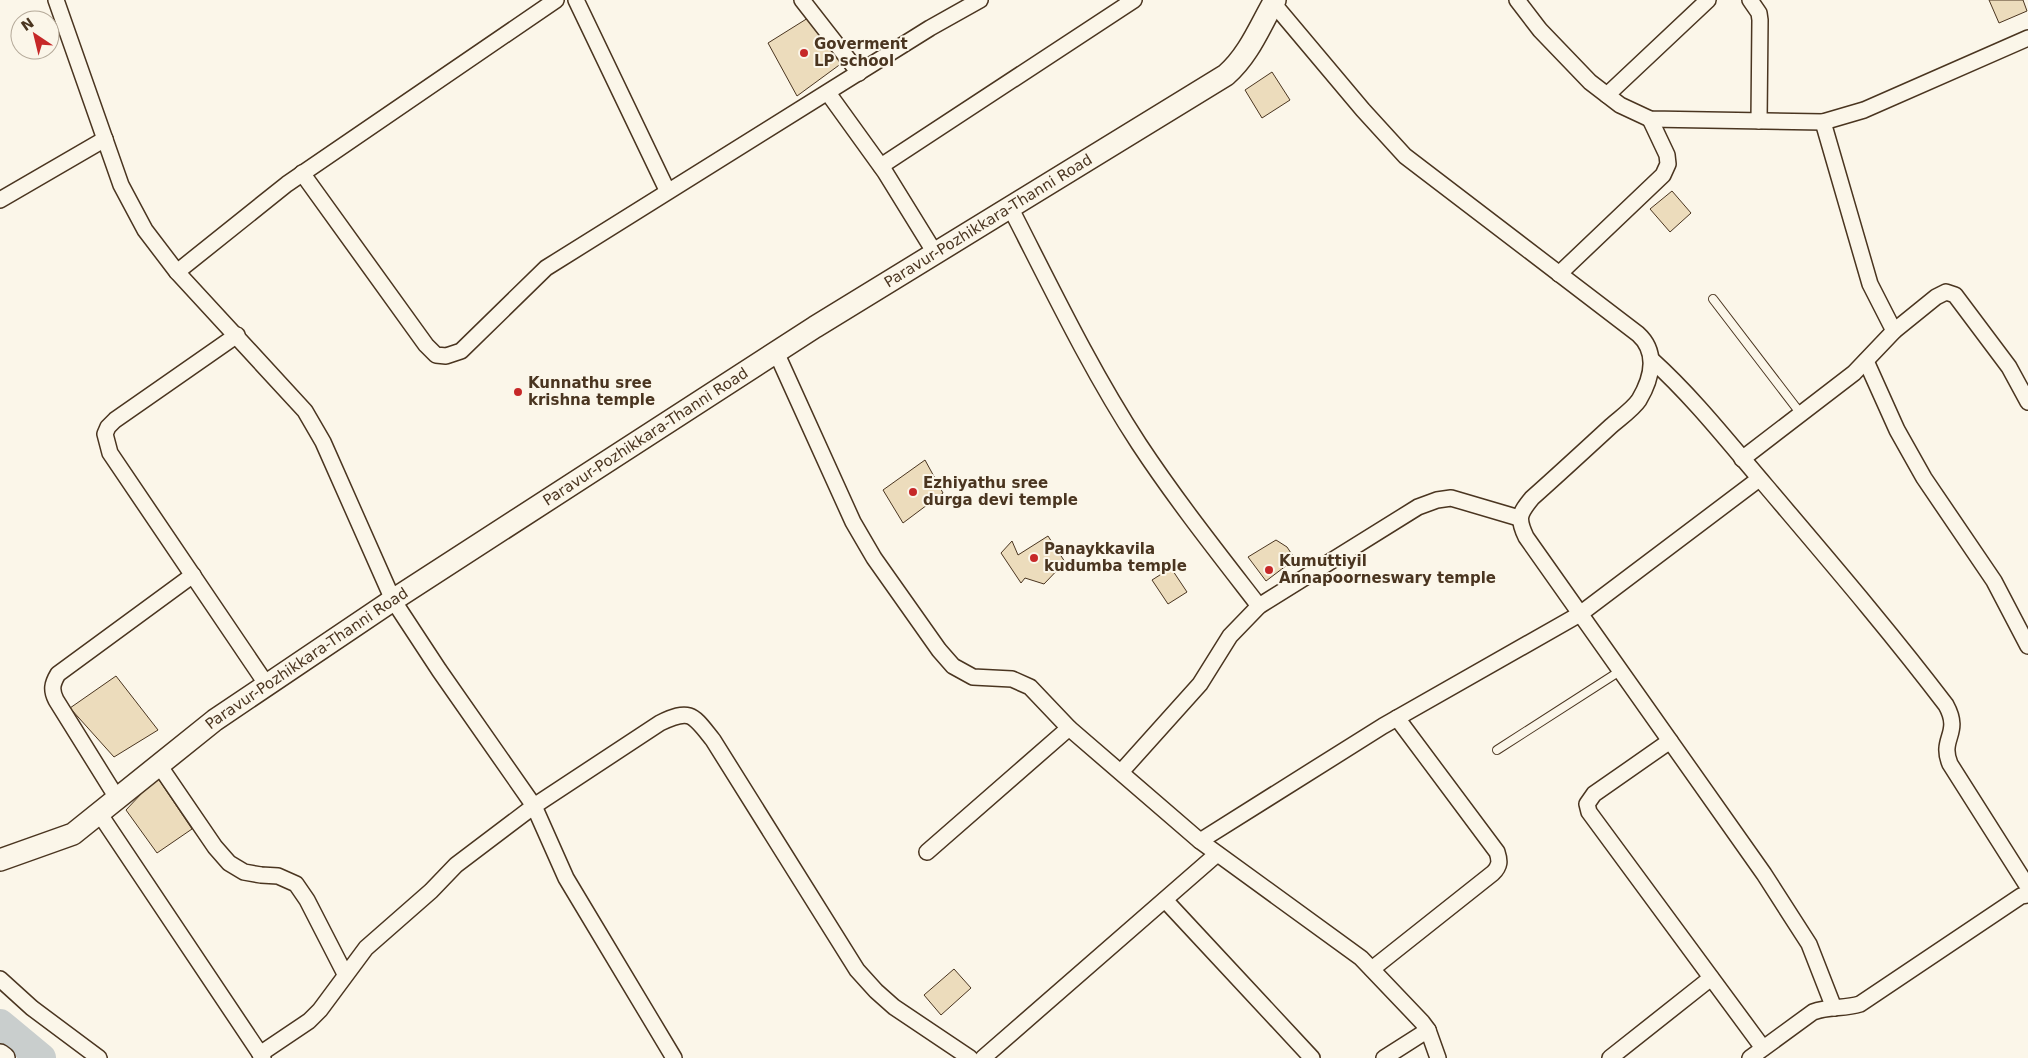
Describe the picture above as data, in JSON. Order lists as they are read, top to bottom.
{
  "streets": {
    "main road": ["Paravur-Pozhikkara-Thanni Road"]
  },
  "places": [
    "Goverment LP school",
    "Kunnathu sree krishna temple",
    "Ezhiyathu sree durga devi temple",
    "Panaykkavila kudumba temple",
    "Kumuttiyil Annapoorneswary temple"
  ],
  "north": "top left"
}
